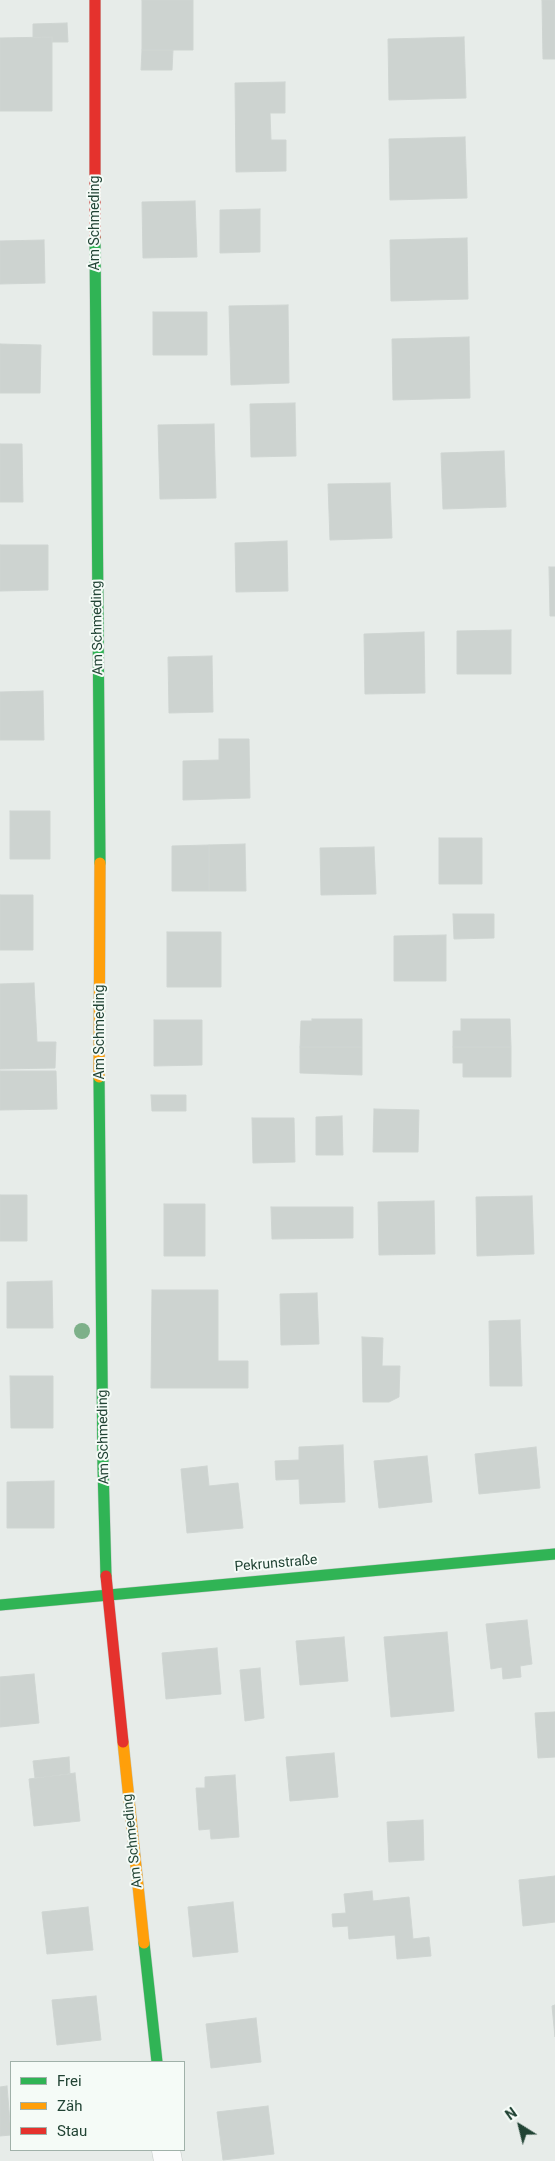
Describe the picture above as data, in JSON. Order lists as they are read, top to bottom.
{
  "streets": {
    "street": ["Am Schmeding", "Pekrunstraße"]
  },
  "crossings": [
    ["Am Schmeding", "Pekrunstraße"]
  ],
  "legend": ["Frei", "Zäh", "Stau"],
  "north": "top left"
}
